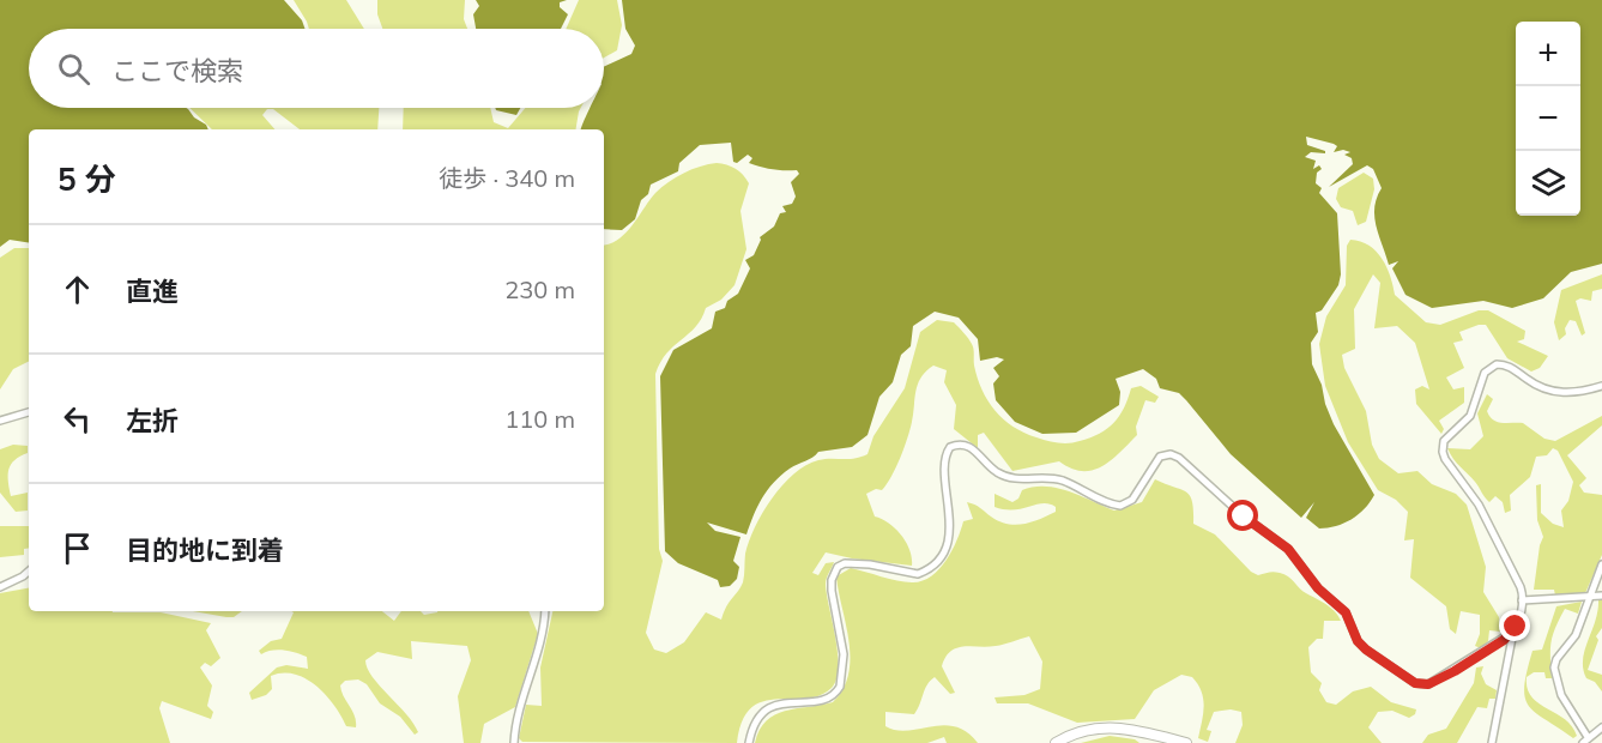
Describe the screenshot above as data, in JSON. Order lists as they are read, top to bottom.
{
  "page": {
    "map_buttons": ["+", "−"],
    "search": "ここで検索",
    "heading": ["5 分", "徒歩 · 340 m"],
    "list": [
      ["直進", "230 m"],
      ["左折", "110 m"],
      "目的地に到着"
    ]
  }
}
